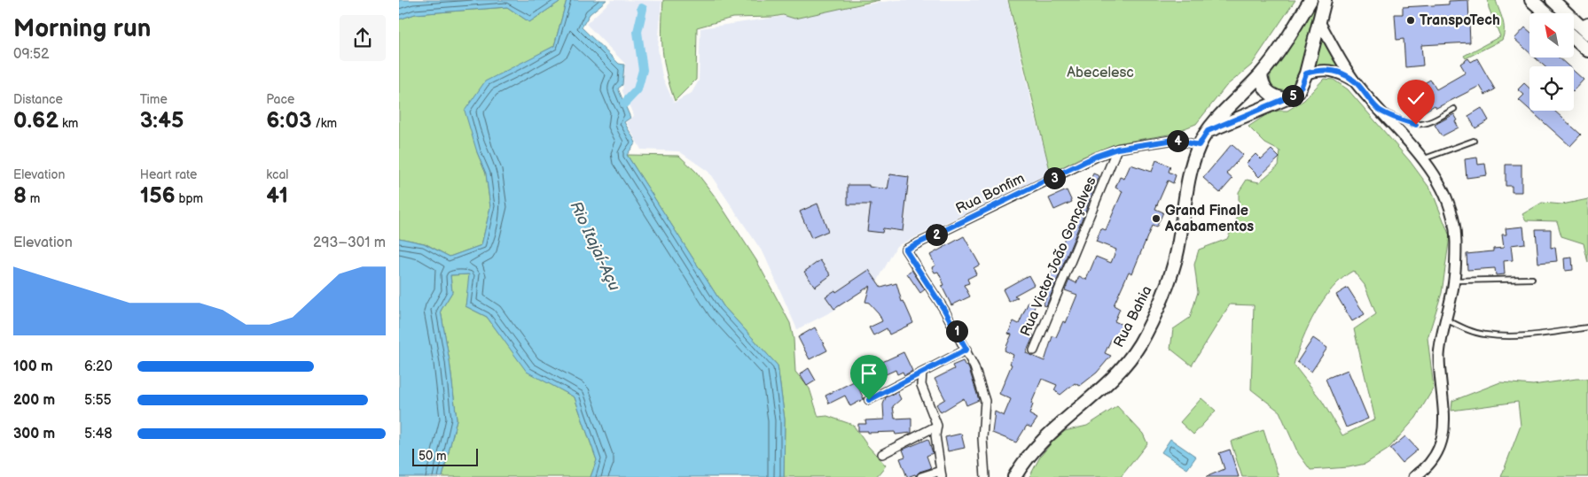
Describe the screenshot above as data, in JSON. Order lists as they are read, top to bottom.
{
  "streets": {
    "main road": ["Rua Bahia"],
    "street": ["Rua Bonfim", "Rua Victor João Gonçalves"]
  },
  "crossings": [
    ["Rua Bonfim", "Rua Victor João Gonçalves"],
    ["Rua Bonfim", "Rua Bahia"]
  ],
  "water": ["Rio Itajaí-Açu"],
  "parks": ["Abecelesc"],
  "places": ["TranspoTech", "Grand Finale Acabamentos"],
  "scale_bar": "50 m",
  "north": "top left",
  "page": {
    "heading": ["Morning run", "09:52"],
    "stats": [
      ["Distance", "0.62 km"],
      ["Time", "3:45"],
      ["Pace", "6:03 /km"],
      ["Elevation", "8 m"],
      ["Heart rate", "156 bpm"],
      ["kcal", "41"]
    ],
    "pins": [
      "5",
      "4",
      "3",
      "2",
      "1"
    ],
    "chart": ["Elevation", "293–301 m"],
    "list": [
      {
        "name": "100 m",
        "note": "6:20"
      },
      {
        "name": "200 m",
        "note": "5:55"
      },
      {
        "name": "300 m",
        "note": "5:48"
      }
    ],
    "scale": "50 m"
  }
}
